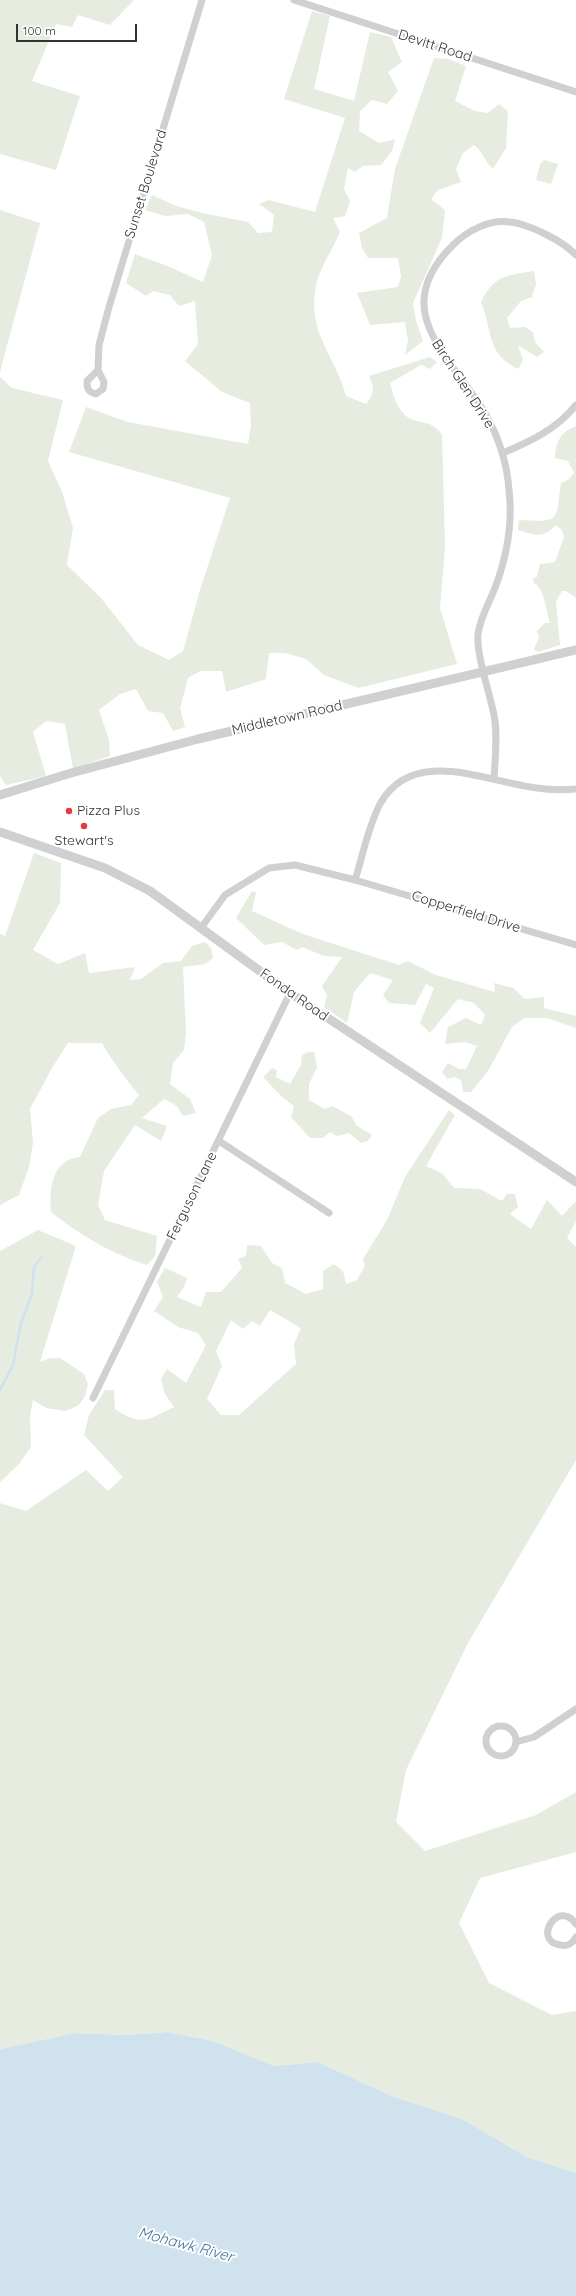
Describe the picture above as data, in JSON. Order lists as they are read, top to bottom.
{
  "streets": {
    "street": [
      "Devitt Road",
      "Sunset Boulevard",
      "Birch Glen Drive",
      "Middletown Road",
      "Copperfield Drive",
      "Fonda Road",
      "Ferguson Lane"
    ]
  },
  "crossings": [
    ["Birch Glen Drive", "Middletown Road"],
    ["Copperfield Drive", "Fonda Road"],
    ["Fonda Road", "Ferguson Lane"]
  ],
  "water": ["Mohawk River"],
  "places": ["Pizza Plus", "Stewart's"],
  "scale_bar": "100 m"
}
